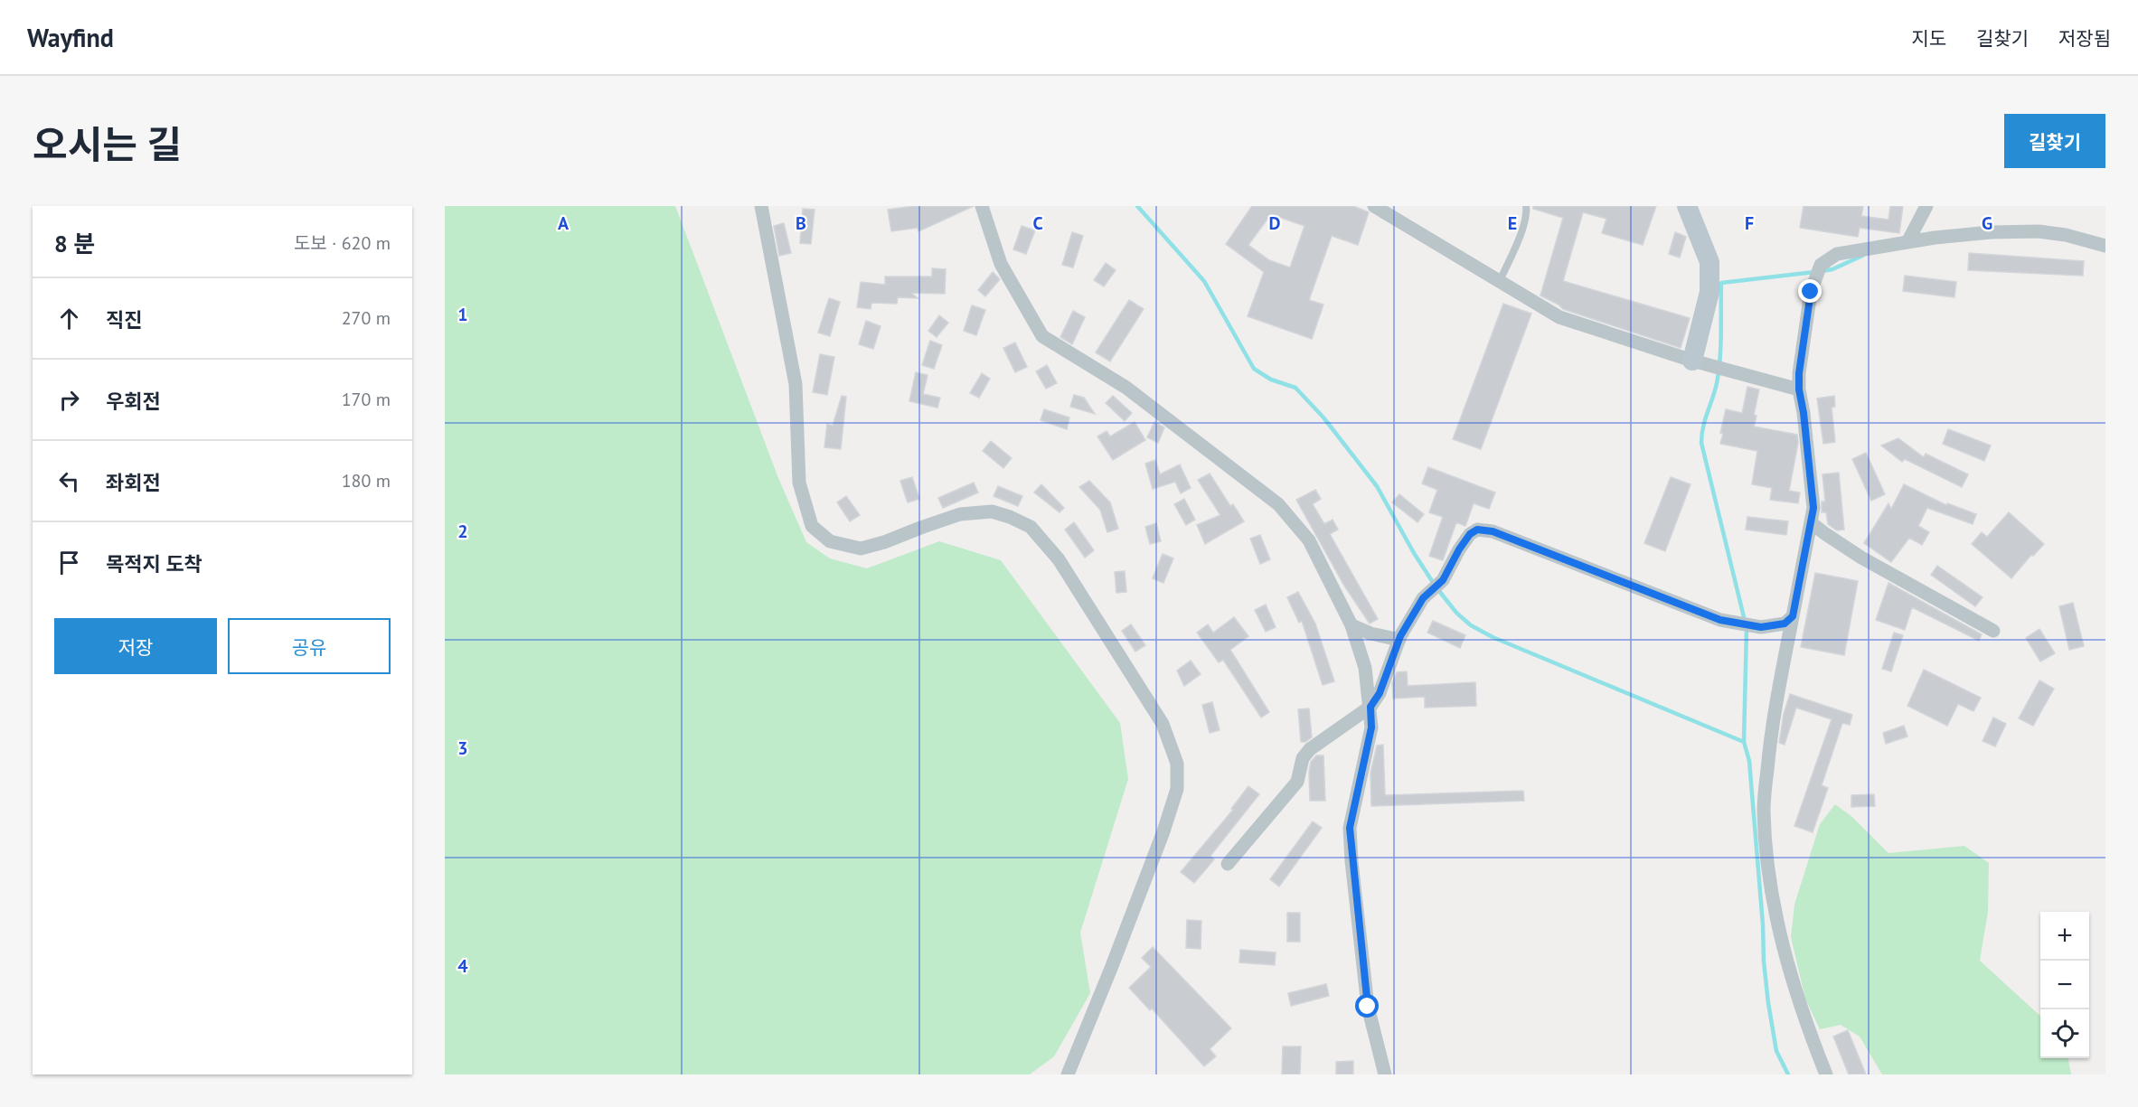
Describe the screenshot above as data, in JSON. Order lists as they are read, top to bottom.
{
  "page": {
    "header": "Wayfind",
    "nav": ["지도", "길찾기", "저장됨"],
    "title": "오시는 길",
    "buttons": [
      "길찾기",
      ["저장", "공유"]
    ],
    "heading": ["8 분", "도보 · 620 m"],
    "list": [
      ["직진", "270 m"],
      ["우회전", "170 m"],
      ["좌회전", "180 m"],
      "목적지 도착"
    ],
    "map_buttons": ["+", "−"]
  },
  "grid": {
    "columns": [
      "A",
      "B",
      "C",
      "D",
      "E",
      "F",
      "G"
    ],
    "rows": [
      "1",
      "2",
      "3",
      "4"
    ]
  }
}
